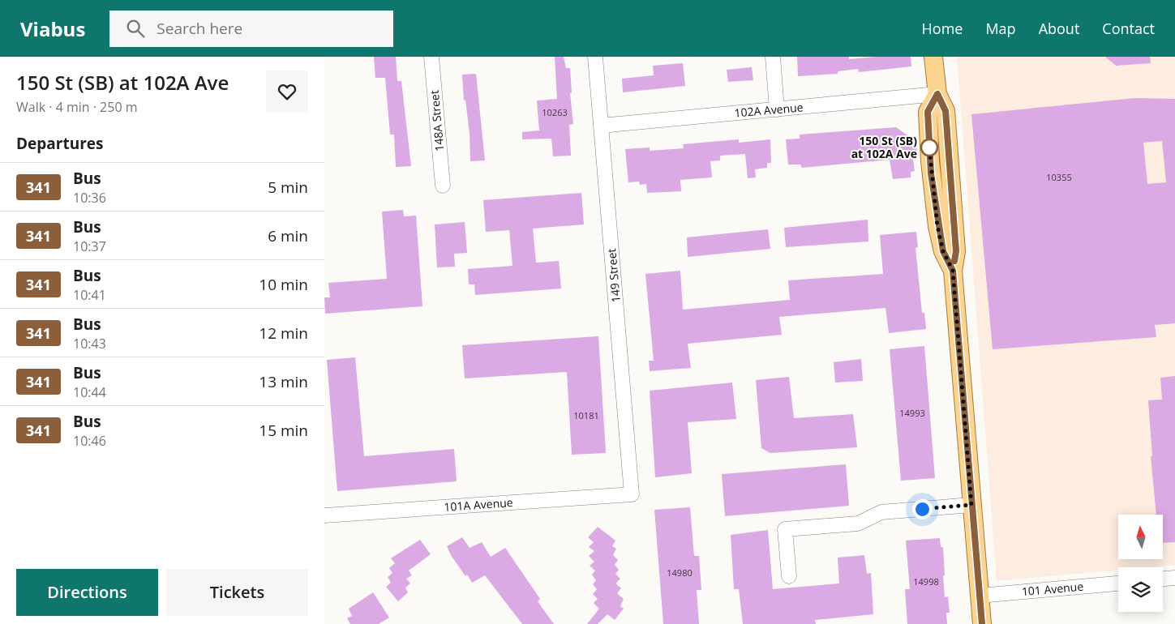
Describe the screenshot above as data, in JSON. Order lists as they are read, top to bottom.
{
  "streets": {
    "street": [
      "102A Avenue",
      "148A Street",
      "149 Street",
      "101A Avenue",
      "101 Avenue"
    ]
  },
  "crossings": [
    ["102A Avenue", "149 Street"],
    ["149 Street", "101A Avenue"]
  ],
  "places": ["150 St (SB) at 102A Ave"],
  "lines": ["bus line 341"],
  "house_numbers": [
    "10263",
    "10355",
    "14993",
    "10181",
    "14980",
    "14998"
  ],
  "north": "top",
  "page": {
    "header": "Viabus",
    "search": "Search here",
    "nav": [
      "Home",
      "Map",
      "About",
      "Contact"
    ],
    "heading": [
      ["150 St (SB) at 102A Ave", "Walk · 4 min · 250 m"],
      "Departures"
    ],
    "list": [
      {
        "mark": "341",
        "name": "Bus",
        "note": "10:36",
        "value": "5 min"
      },
      {
        "mark": "341",
        "name": "Bus",
        "note": "10:37",
        "value": "6 min"
      },
      {
        "mark": "341",
        "name": "Bus",
        "note": "10:41",
        "value": "10 min"
      },
      {
        "mark": "341",
        "name": "Bus",
        "note": "10:43",
        "value": "12 min"
      },
      {
        "mark": "341",
        "name": "Bus",
        "note": "10:44",
        "value": "13 min"
      },
      {
        "mark": "341",
        "name": "Bus",
        "note": "10:46",
        "value": "15 min"
      }
    ],
    "buttons": ["Directions", "Tickets"]
  }
}
